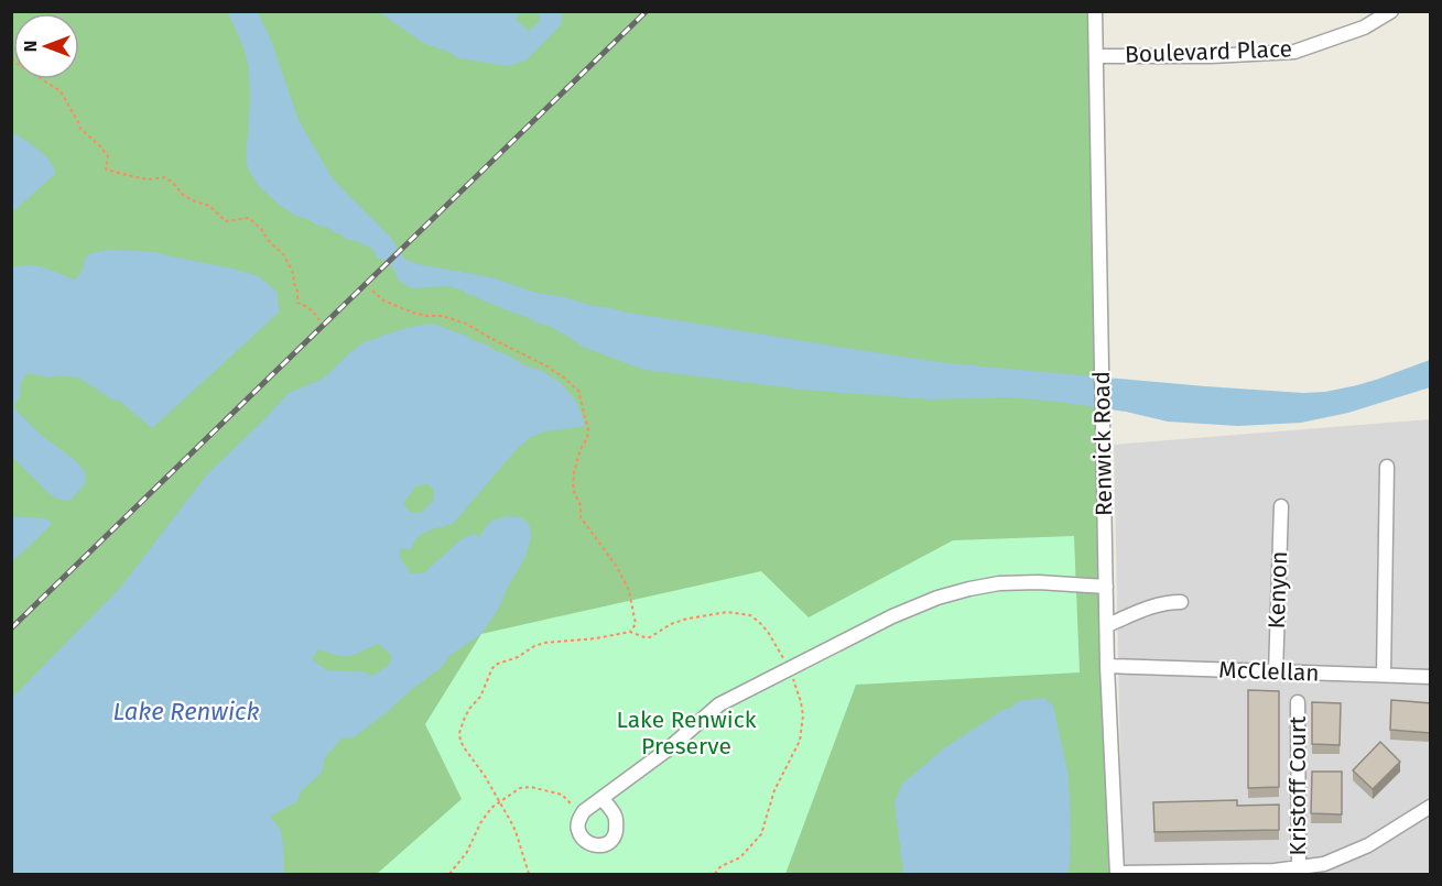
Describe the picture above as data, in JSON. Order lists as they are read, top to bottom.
{
  "streets": {
    "street": [
      "Boulevard Place",
      "Renwick Road",
      "Kenyon",
      "McClellan",
      "Kristoff Court"
    ]
  },
  "crossings": [
    ["Boulevard Place", "Renwick Road"],
    ["Renwick Road", "McClellan"],
    ["Kenyon", "McClellan"]
  ],
  "water": ["Lake Renwick"],
  "parks": ["Lake Renwick Preserve"],
  "north": "left"
}
